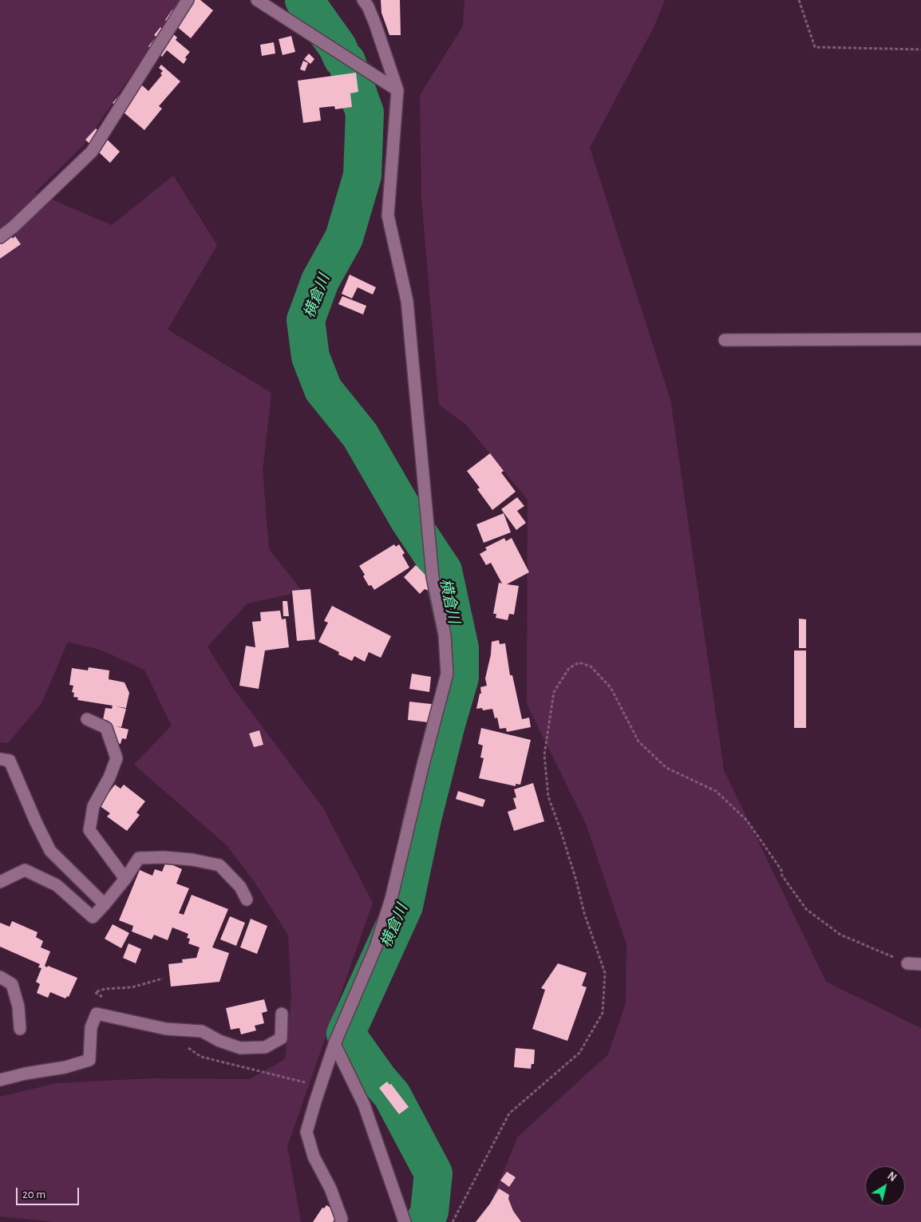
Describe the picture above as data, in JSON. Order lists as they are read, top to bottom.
{
  "water": ["横倉川"],
  "scale_bar": "20 m",
  "north": "top right"
}
